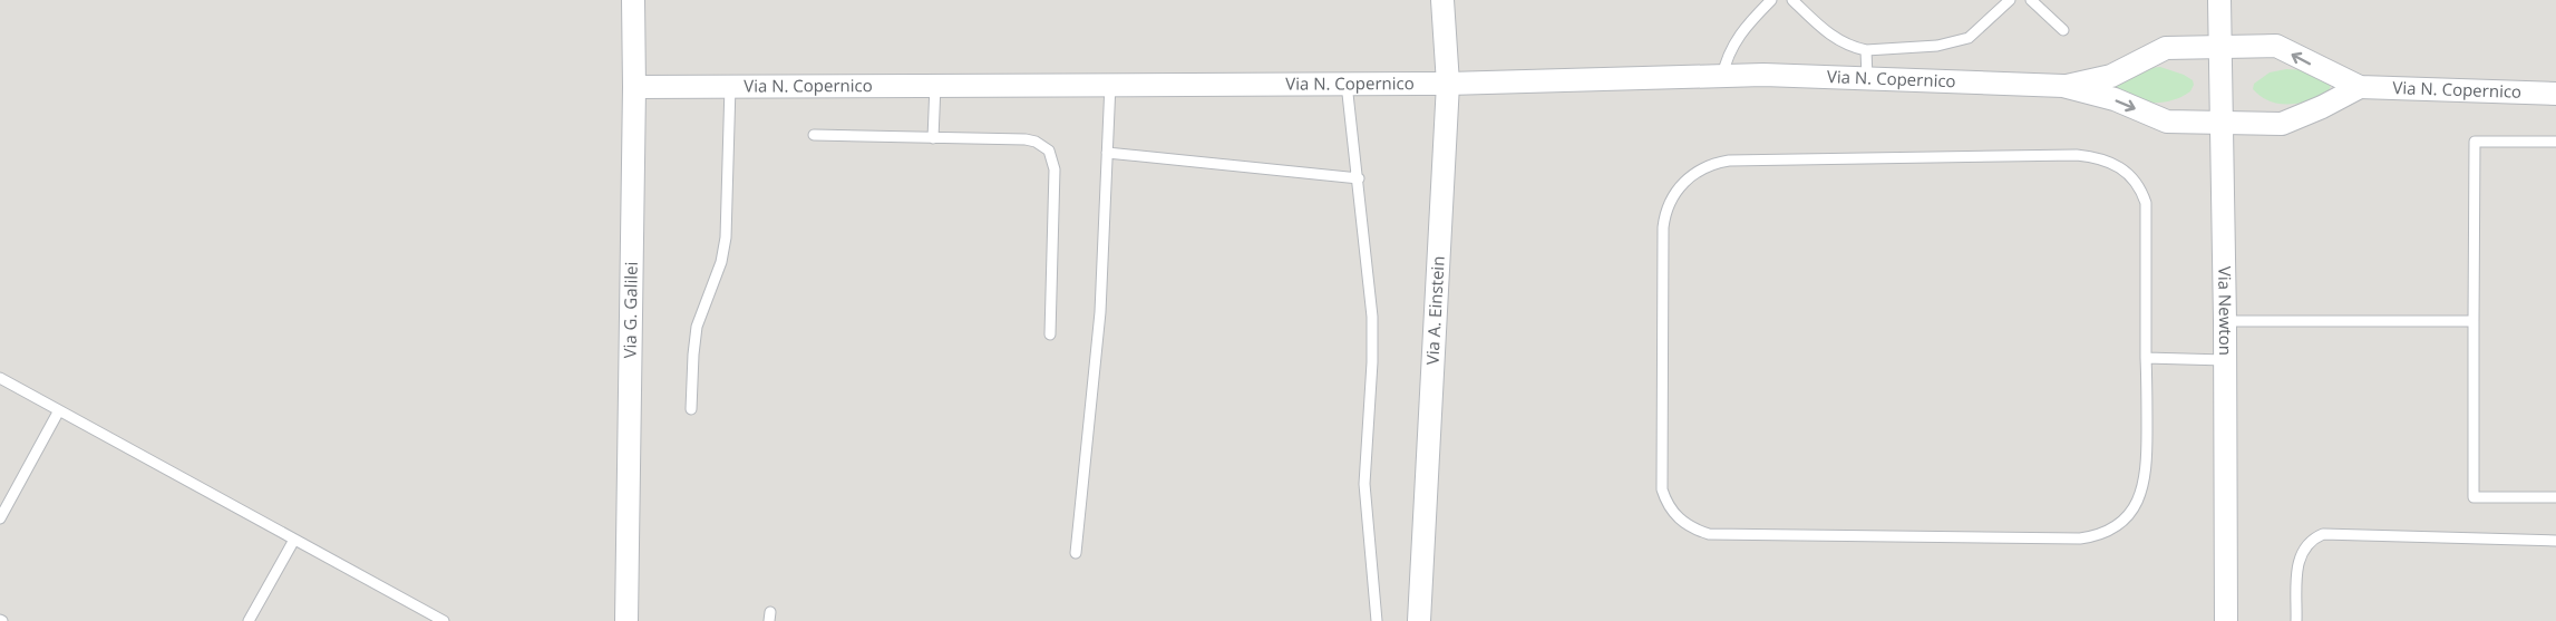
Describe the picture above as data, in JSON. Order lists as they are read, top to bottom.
{
  "streets": {
    "street": [
      "Via N. Copernico",
      "Via G. Galilei",
      "Via A. Einstein",
      "Via Newton"
    ]
  },
  "crossings": [
    ["Via N. Copernico", "Via G. Galilei"],
    ["Via N. Copernico", "Via A. Einstein"]
  ]
}
